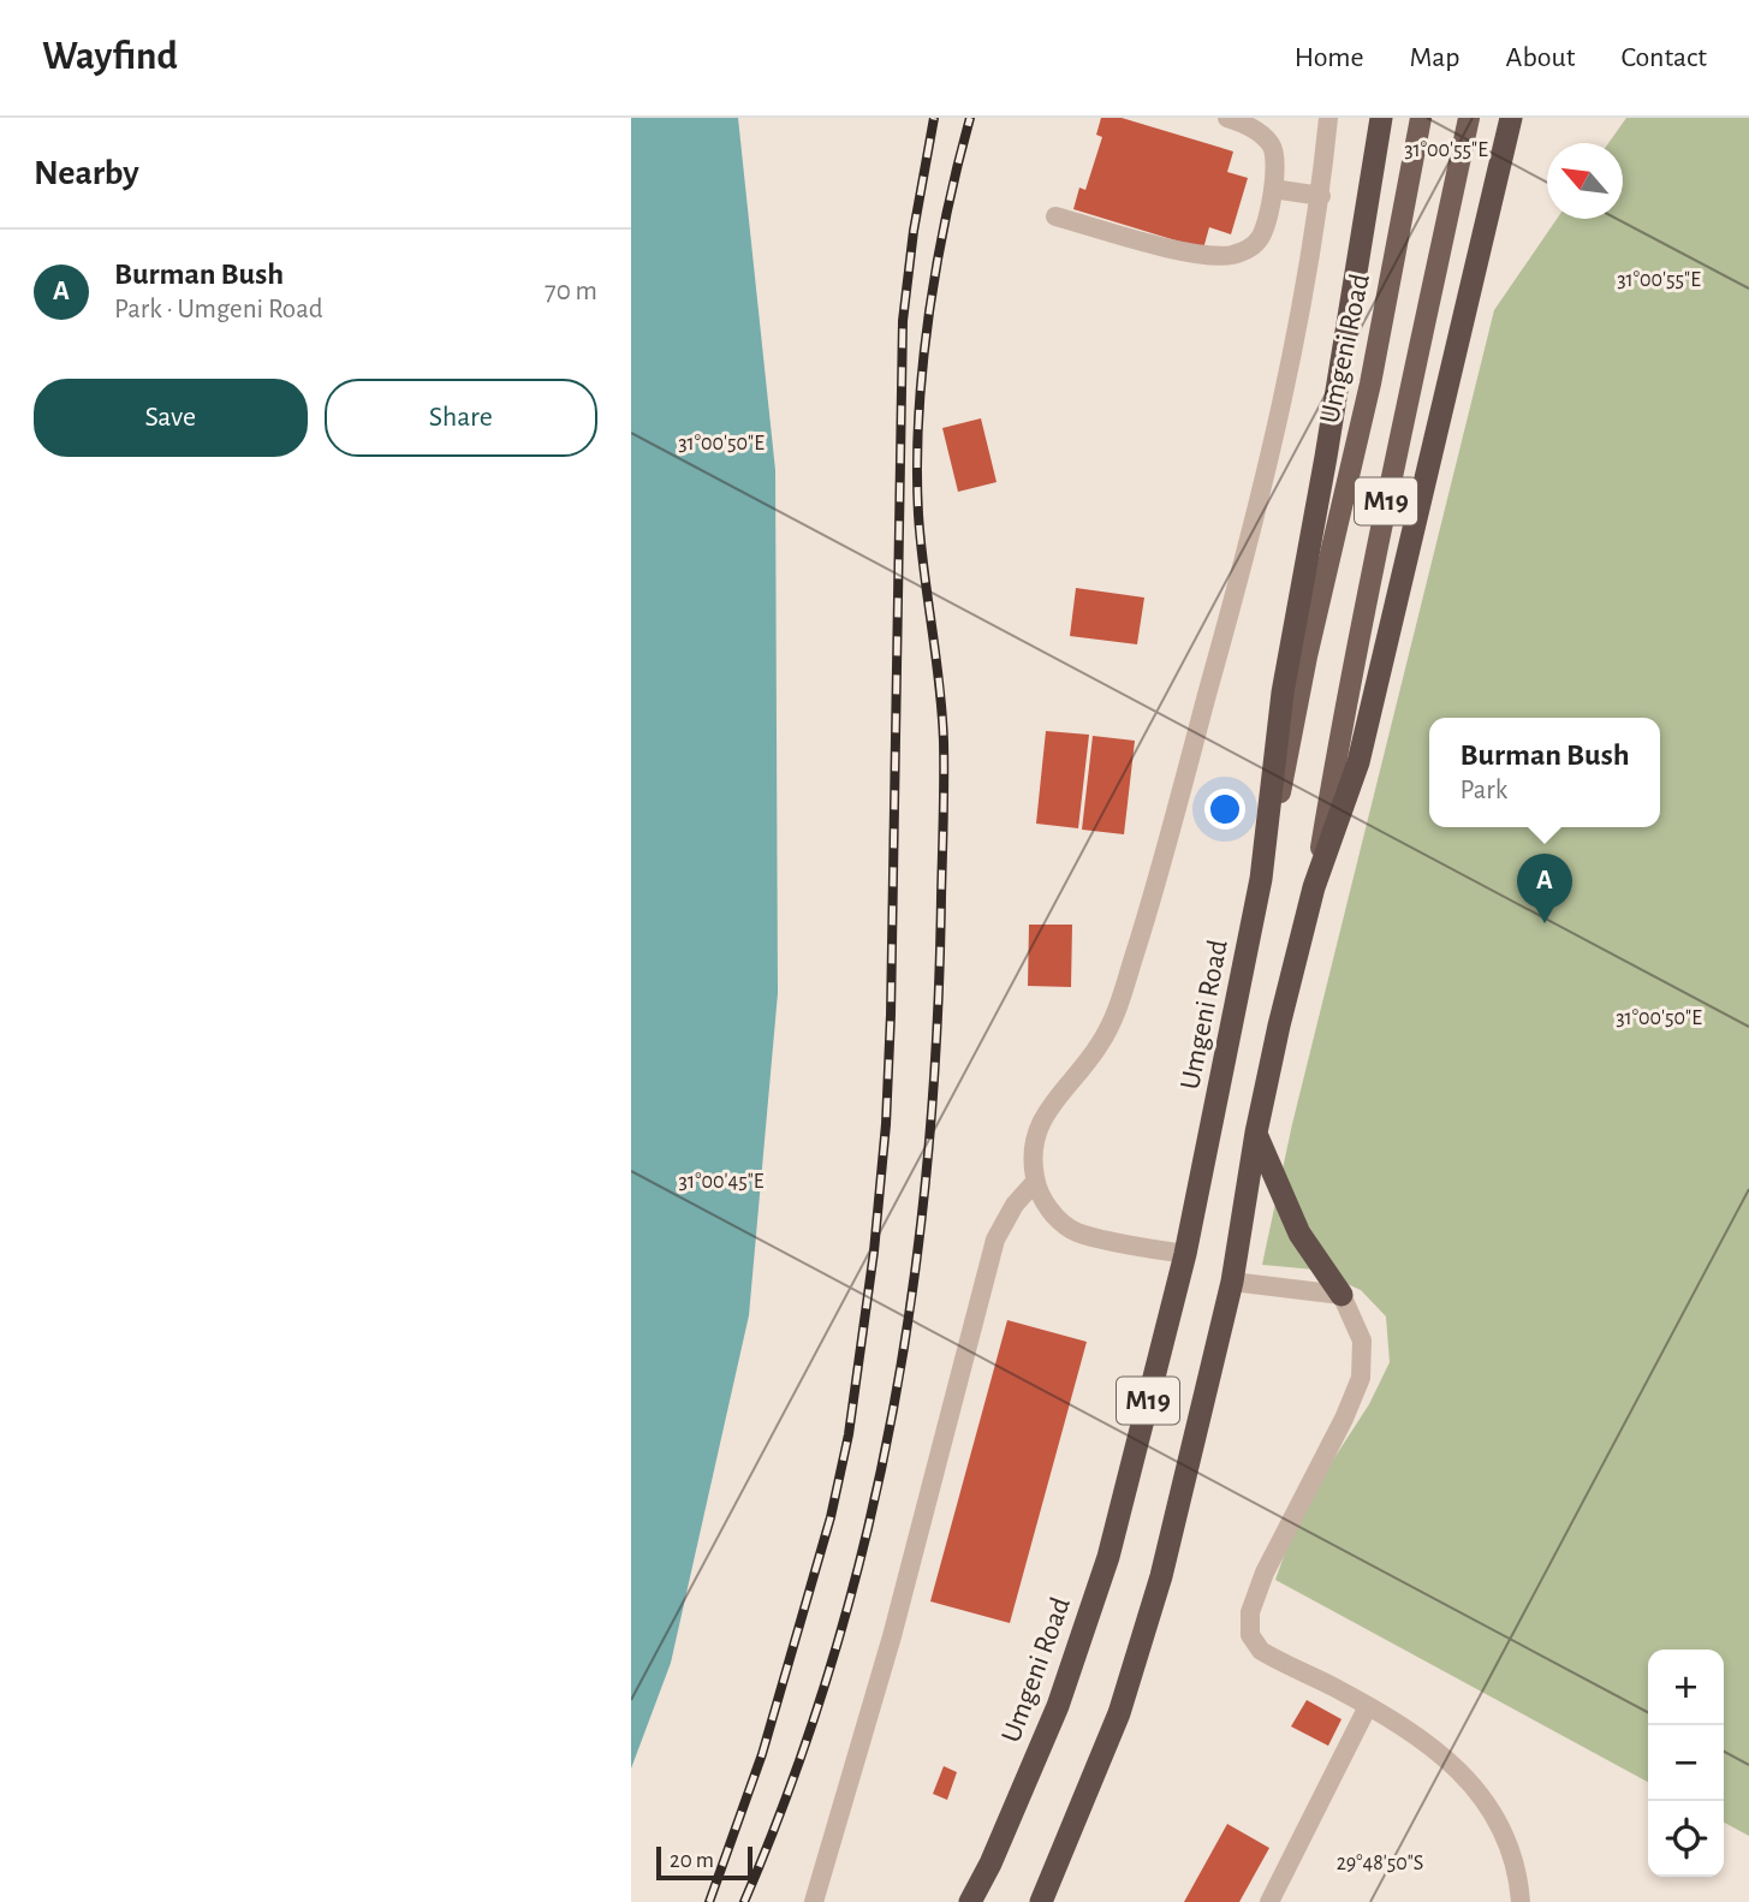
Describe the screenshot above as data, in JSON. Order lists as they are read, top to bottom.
{
  "streets": {
    "highway": ["Umgeni Road", "M19"]
  },
  "scale_bar": "20 m",
  "north": "top left",
  "page": {
    "header": "Wayfind",
    "nav": [
      "Home",
      "Map",
      "About",
      "Contact"
    ],
    "heading": "Nearby",
    "list": [
      {
        "mark": "A",
        "name": "Burman Bush",
        "note": "Park · Umgeni Road",
        "value": "70 m"
      }
    ],
    "buttons": ["Save", "Share"],
    "popup": ["Burman Bush", "Park"],
    "pins": "A",
    "map_buttons": ["+", "−"],
    "scale": "20 m"
  },
  "coordinates": [
    "31°00'55\"E",
    "31°00'50\"E",
    "31°00'45\"E",
    "29°48'50\"S"
  ]
}
